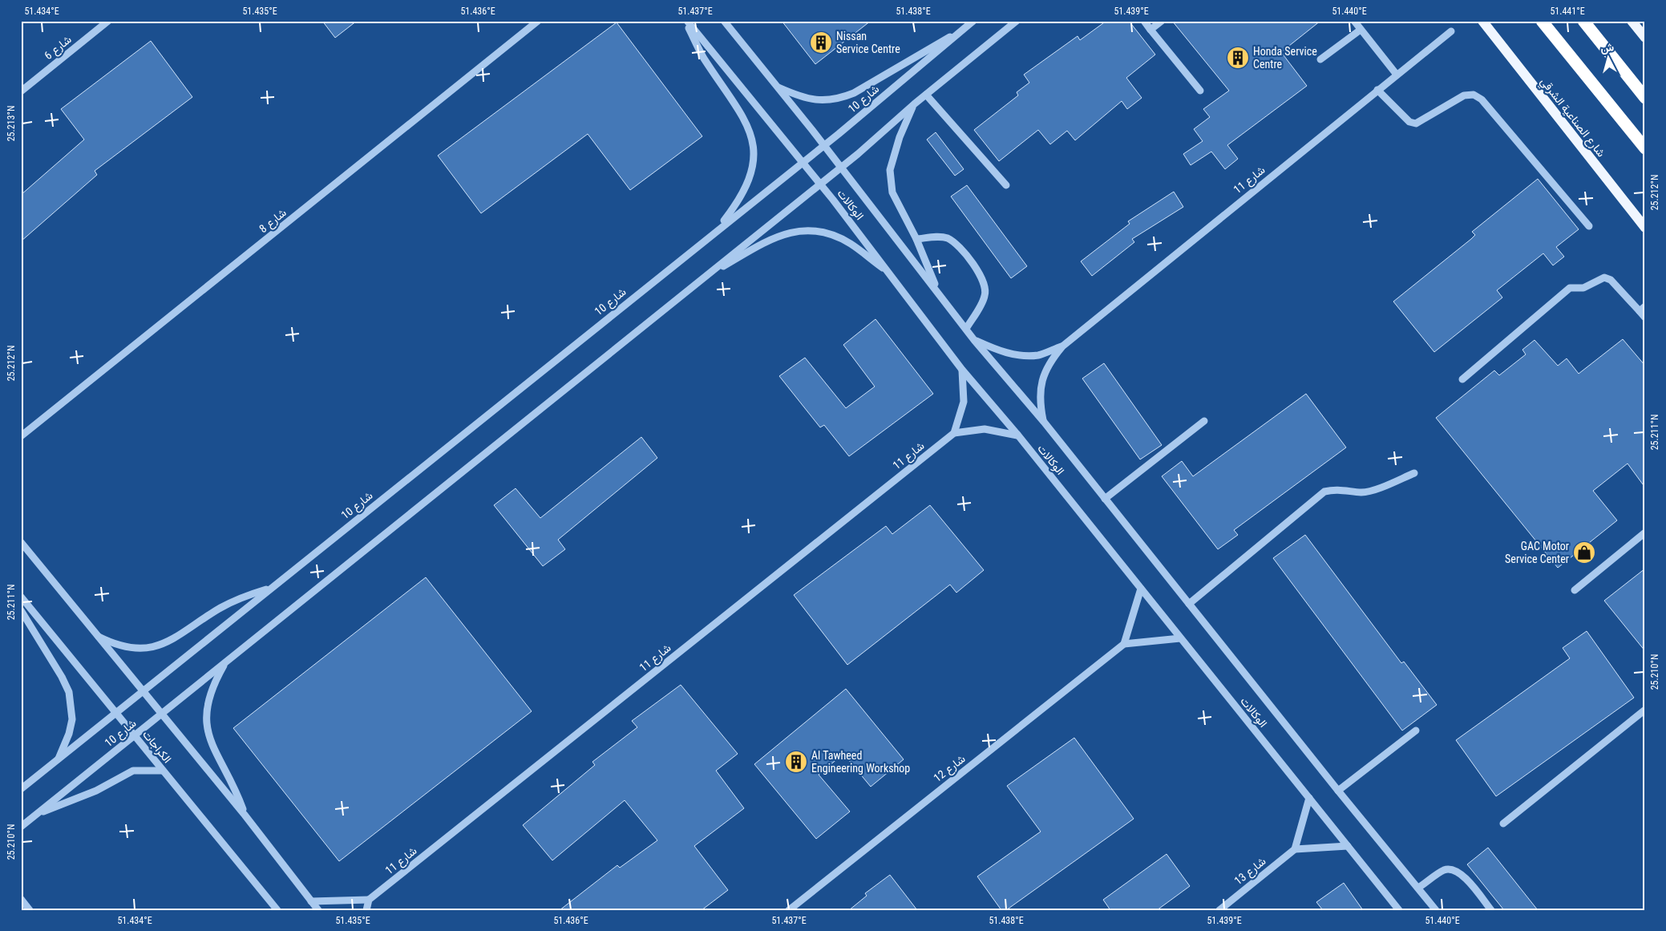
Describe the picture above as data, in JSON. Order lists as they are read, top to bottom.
{
  "streets": {
    "main road": ["شارع الصناعية الشرقي"],
    "street": [
      "شارع 6",
      "شارع 10",
      "شارع 11",
      "الوكالات",
      "شارع 8",
      "الكراجات",
      "شارع 12",
      "شارع 13"
    ]
  },
  "crossings": [
    ["شارع 10", "الوكالات"],
    ["شارع 10", "الكراجات"],
    ["شارع 11", "الوكالات"]
  ],
  "places": {
    "building": ["Nissan Service Centre", "Honda Service Centre", "Al Tawheed Engineering Workshop"],
    "shop": ["GAC Motor Service Center"]
  },
  "north": "top",
  "coordinates": [
    "51.434°E",
    "51.435°E",
    "51.436°E",
    "51.437°E",
    "51.438°E",
    "51.439°E",
    "51.440°E",
    "51.441°E",
    "25.213°N",
    "25.212°N",
    "25.211°N",
    "25.210°N"
  ]
}
